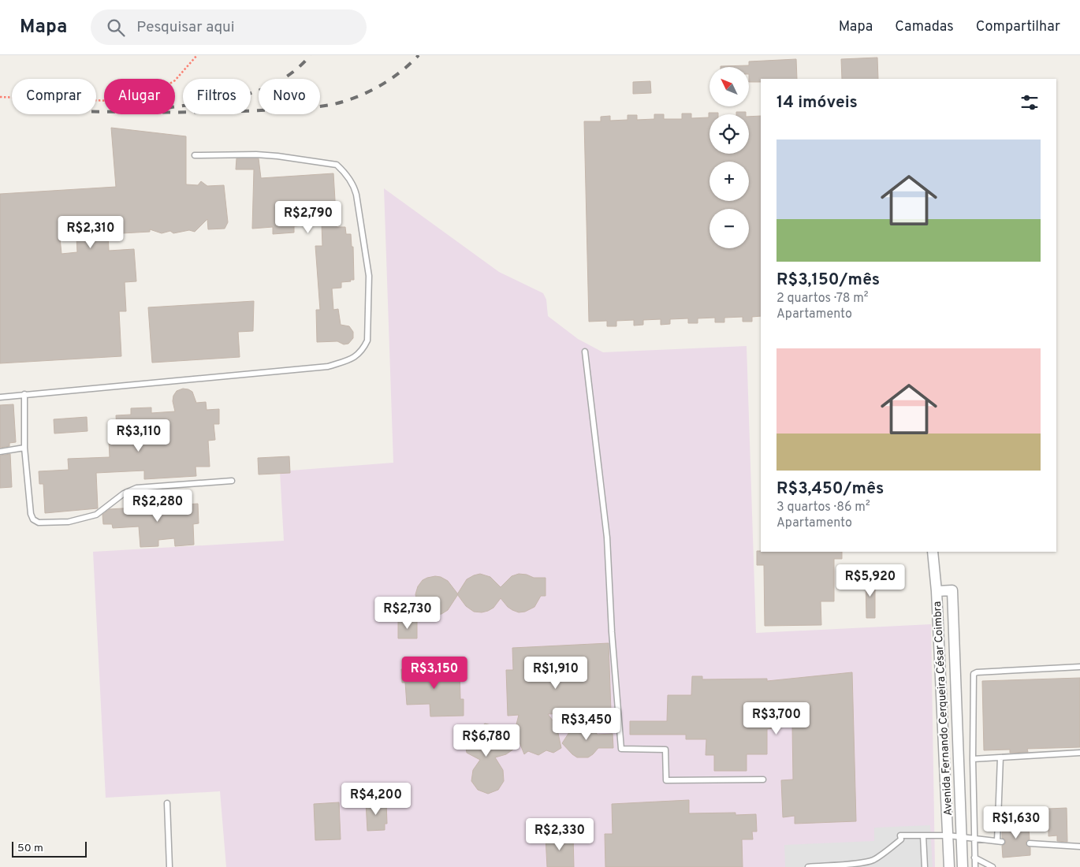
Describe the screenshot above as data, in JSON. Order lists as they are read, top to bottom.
{
  "streets": {
    "street": ["Avenida Fernando Cerqueira César Coimbra"]
  },
  "scale_bar": "50 m",
  "north": "top left",
  "page": {
    "header": "Mapa",
    "search": "Pesquisar aqui",
    "nav": ["Mapa", "Camadas", "Compartilhar"],
    "map_buttons": ["+", "−"],
    "chip": [
      "Comprar",
      "Alugar",
      "Filtros",
      "Novo"
    ],
    "heading": "14 imóveis",
    "list": [
      {
        "name": "R$3,150/mês",
        "note": "2 quartos · 78 m² · Apartamento"
      },
      {
        "name": "R$3,450/mês",
        "note": "3 quartos · 86 m² · Apartamento"
      }
    ],
    "price": [
      "R$2,790",
      "R$2,310",
      "R$3,110",
      "R$2,280",
      "R$5,920",
      "R$2,730",
      "R$3,150",
      "R$1,910",
      "R$3,700",
      "R$3,450",
      "R$6,780",
      "R$4,200",
      "R$1,630",
      "R$2,330"
    ],
    "scale": "50 m"
  }
}
